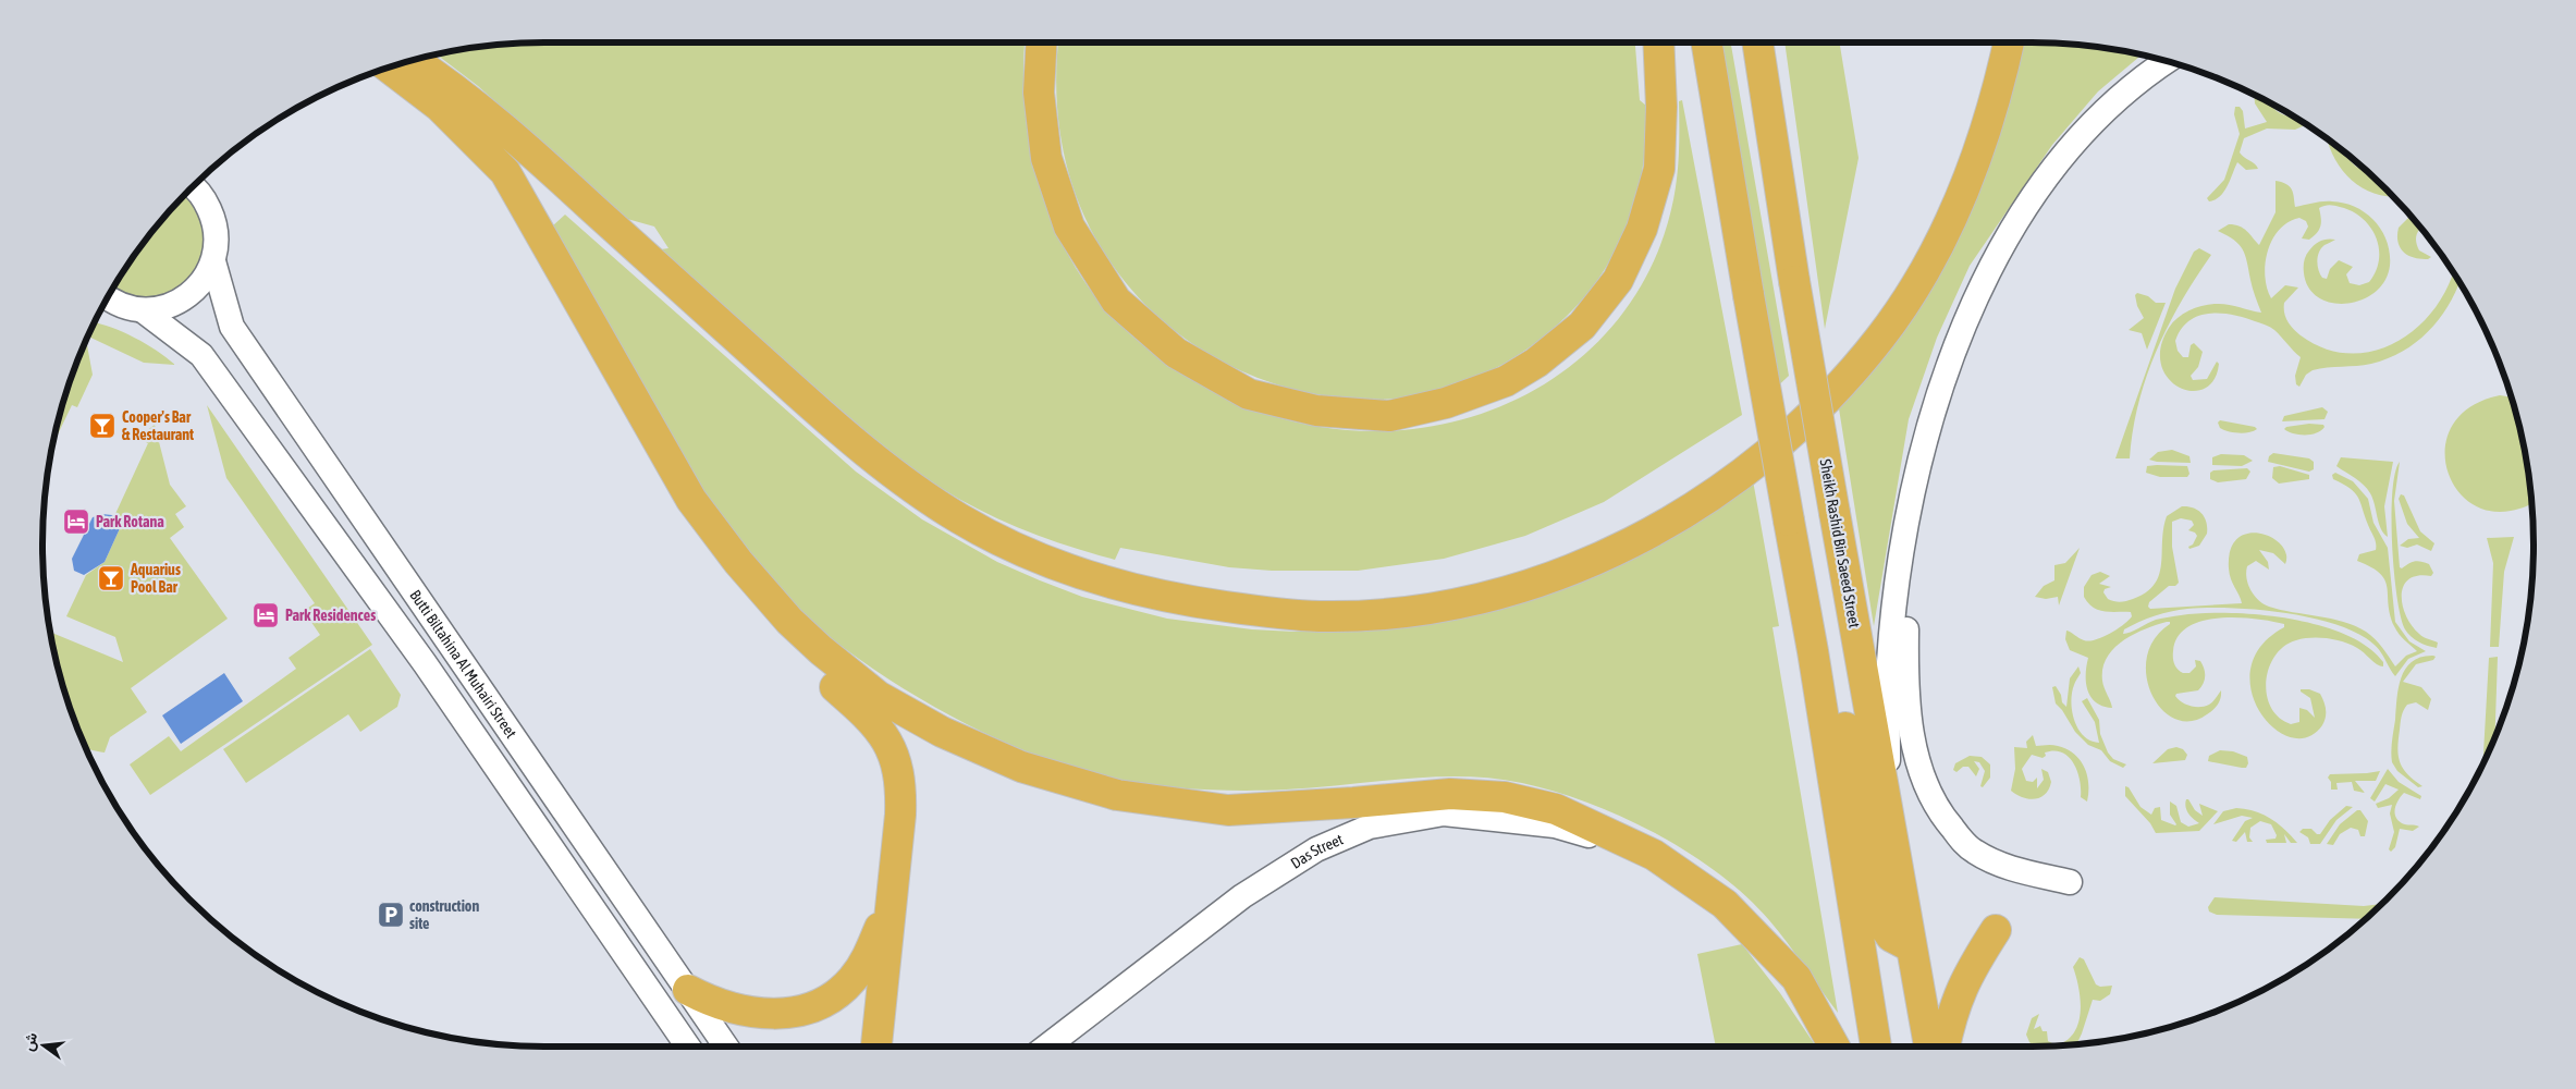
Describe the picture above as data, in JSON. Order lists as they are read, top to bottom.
{
  "streets": {
    "highway": ["Sheikh Rashid Bin Saeed Street"],
    "street": ["Butti Biltahina Al Muhairi Street", "Das Street"]
  },
  "places": {
    "bar": ["Cooper's Bar & Restaurant", "Aquarius Pool Bar"],
    "hotel": ["Park Rotana", "Park Residences"],
    "parking": ["construction site"]
  },
  "north": "left"
}
